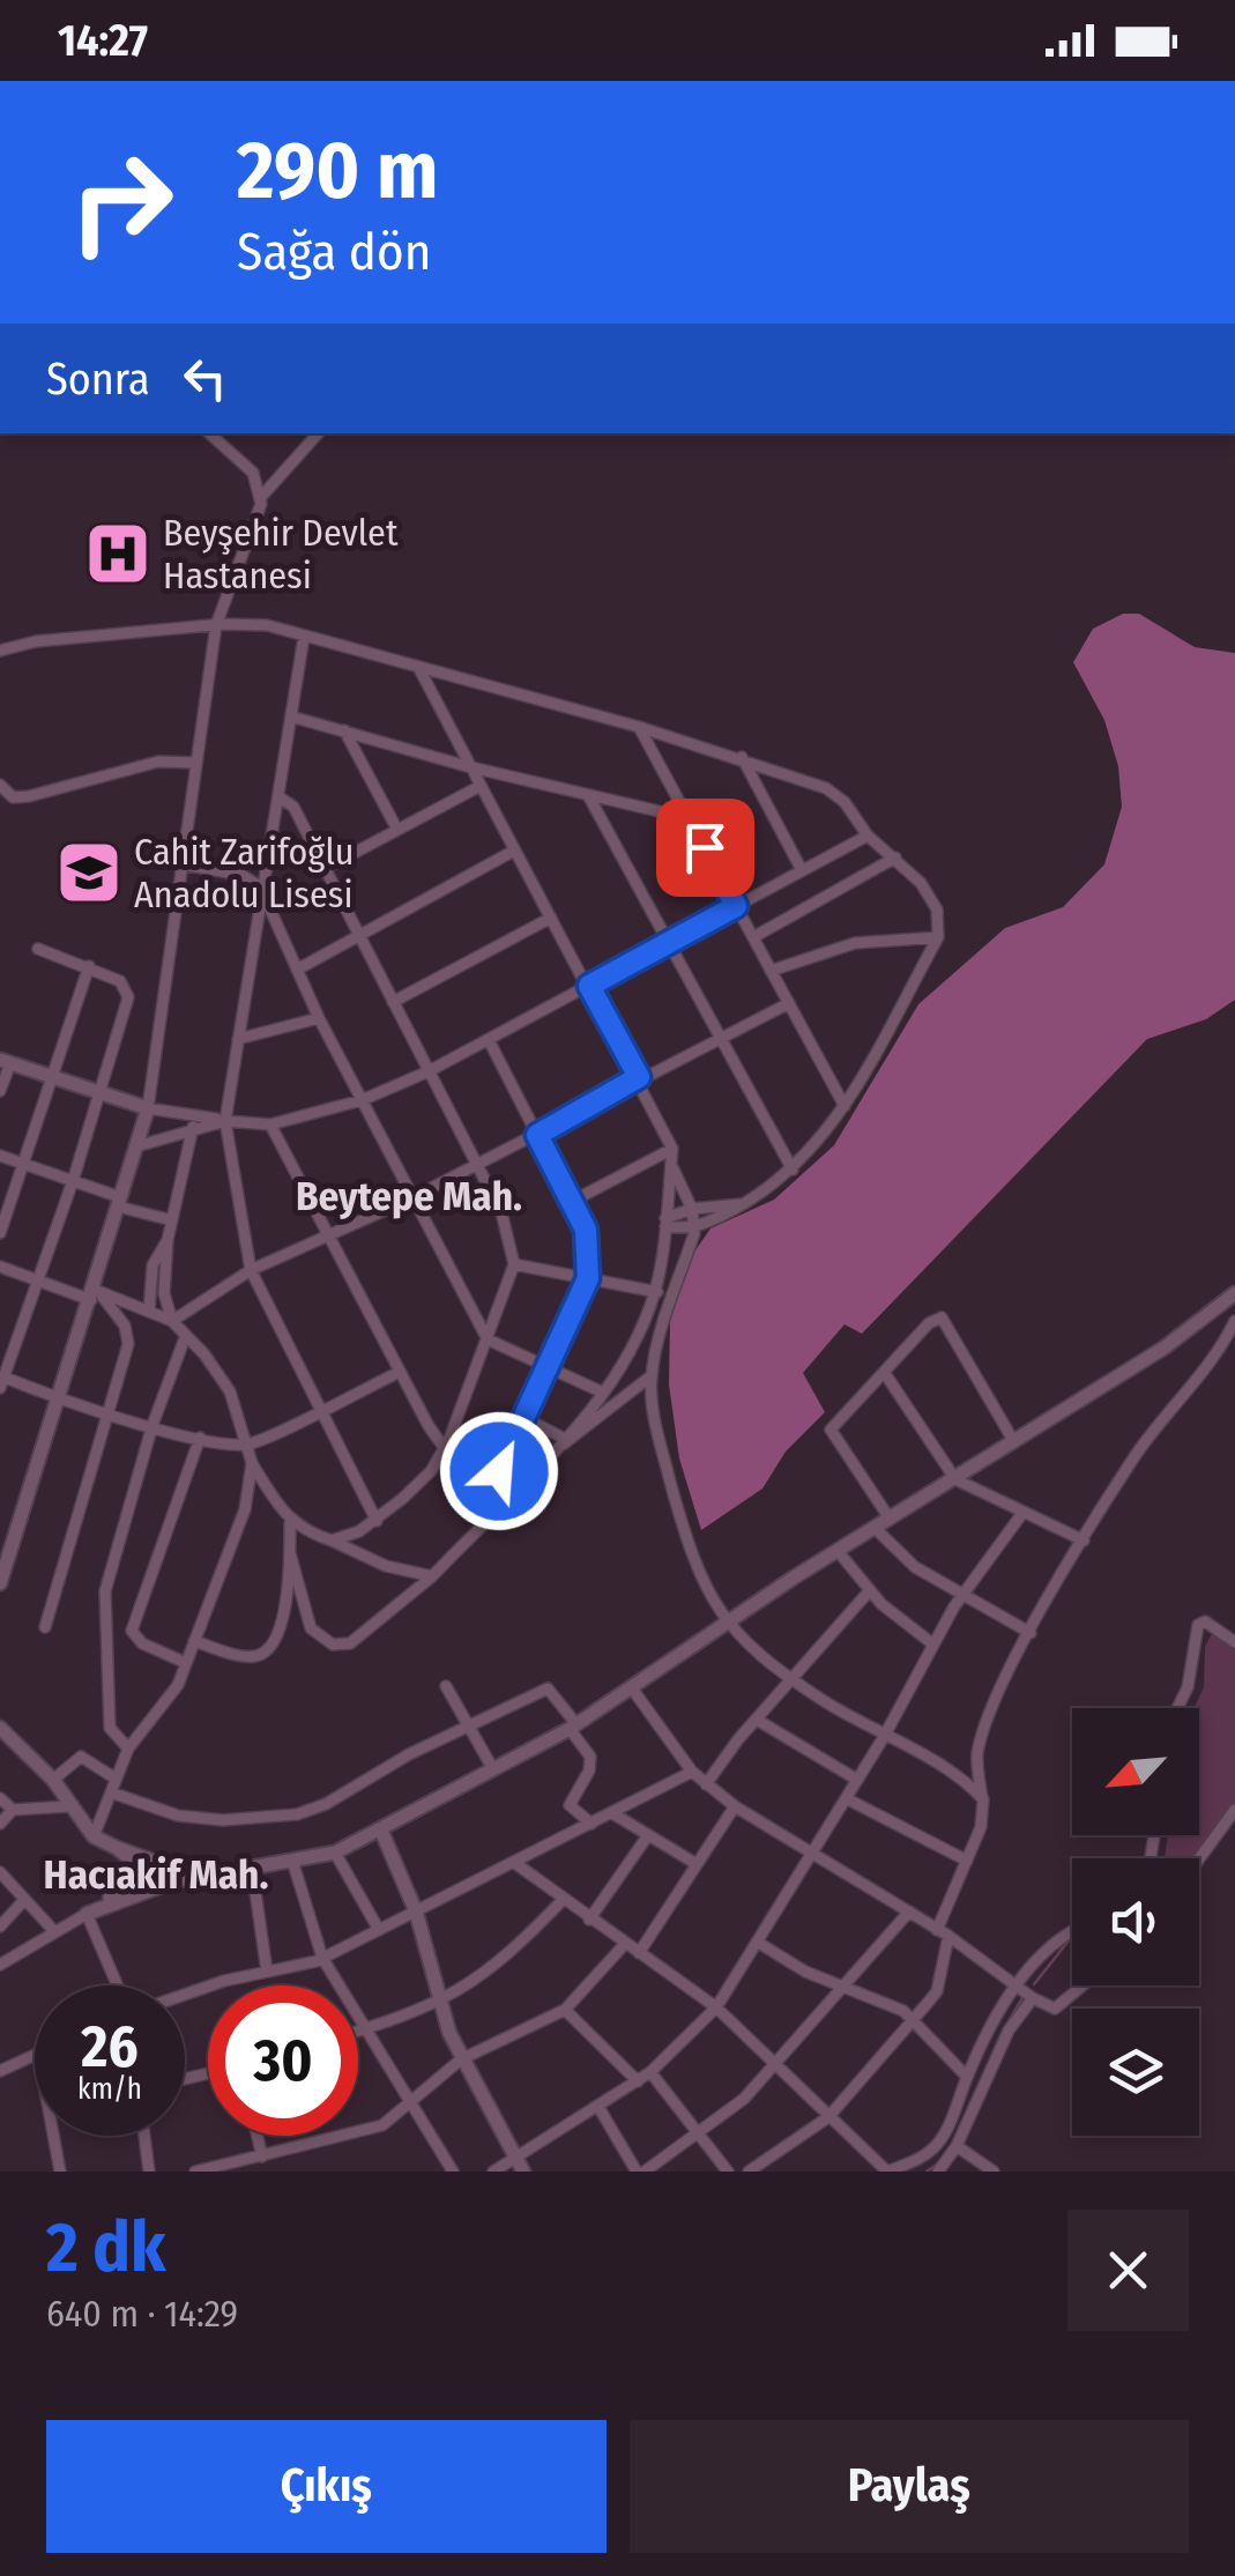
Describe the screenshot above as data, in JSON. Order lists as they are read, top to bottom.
{
  "districts": ["Beytepe Mah.", "Hacıakif Mah."],
  "places": {
    "hospital": ["Beyşehir Devlet Hastanesi"],
    "school or university": ["Cahit Zarifoğlu Anadolu Lisesi"]
  },
  "north": "bottom left",
  "page": {
    "status": "14:27",
    "turn": ["290 m", "Sağa dön"],
    "then": "Sonra",
    "speed": "26 km/h",
    "limit": "30",
    "heading": ["2 dk", "640 m · 14:29"],
    "buttons": ["Çıkış", "Paylaş"]
  }
}
